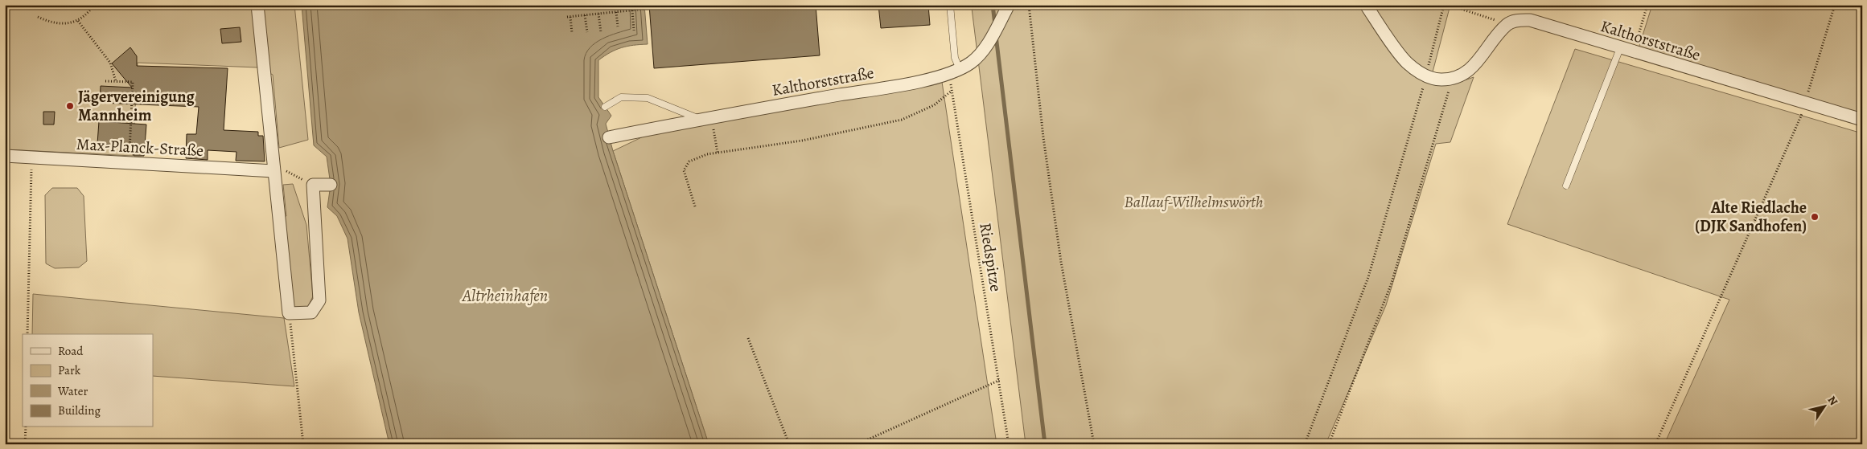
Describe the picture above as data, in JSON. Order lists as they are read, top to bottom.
{
  "streets": {
    "street": ["Kalthorststraße", "Max-Planck-Straße"],
    "path": ["Riedspitze"]
  },
  "crossings": [
    ["Kalthorststraße", "Riedspitze"]
  ],
  "water": ["Altrheinhafen"],
  "parks": ["Ballauf-Wilhelmswörth"],
  "places": ["Jägervereinigung Mannheim", "Alte Riedlache (DJK Sandhofen)"],
  "legend": [
    "Road",
    "Park",
    "Water",
    "Building"
  ],
  "north": "top right"
}
